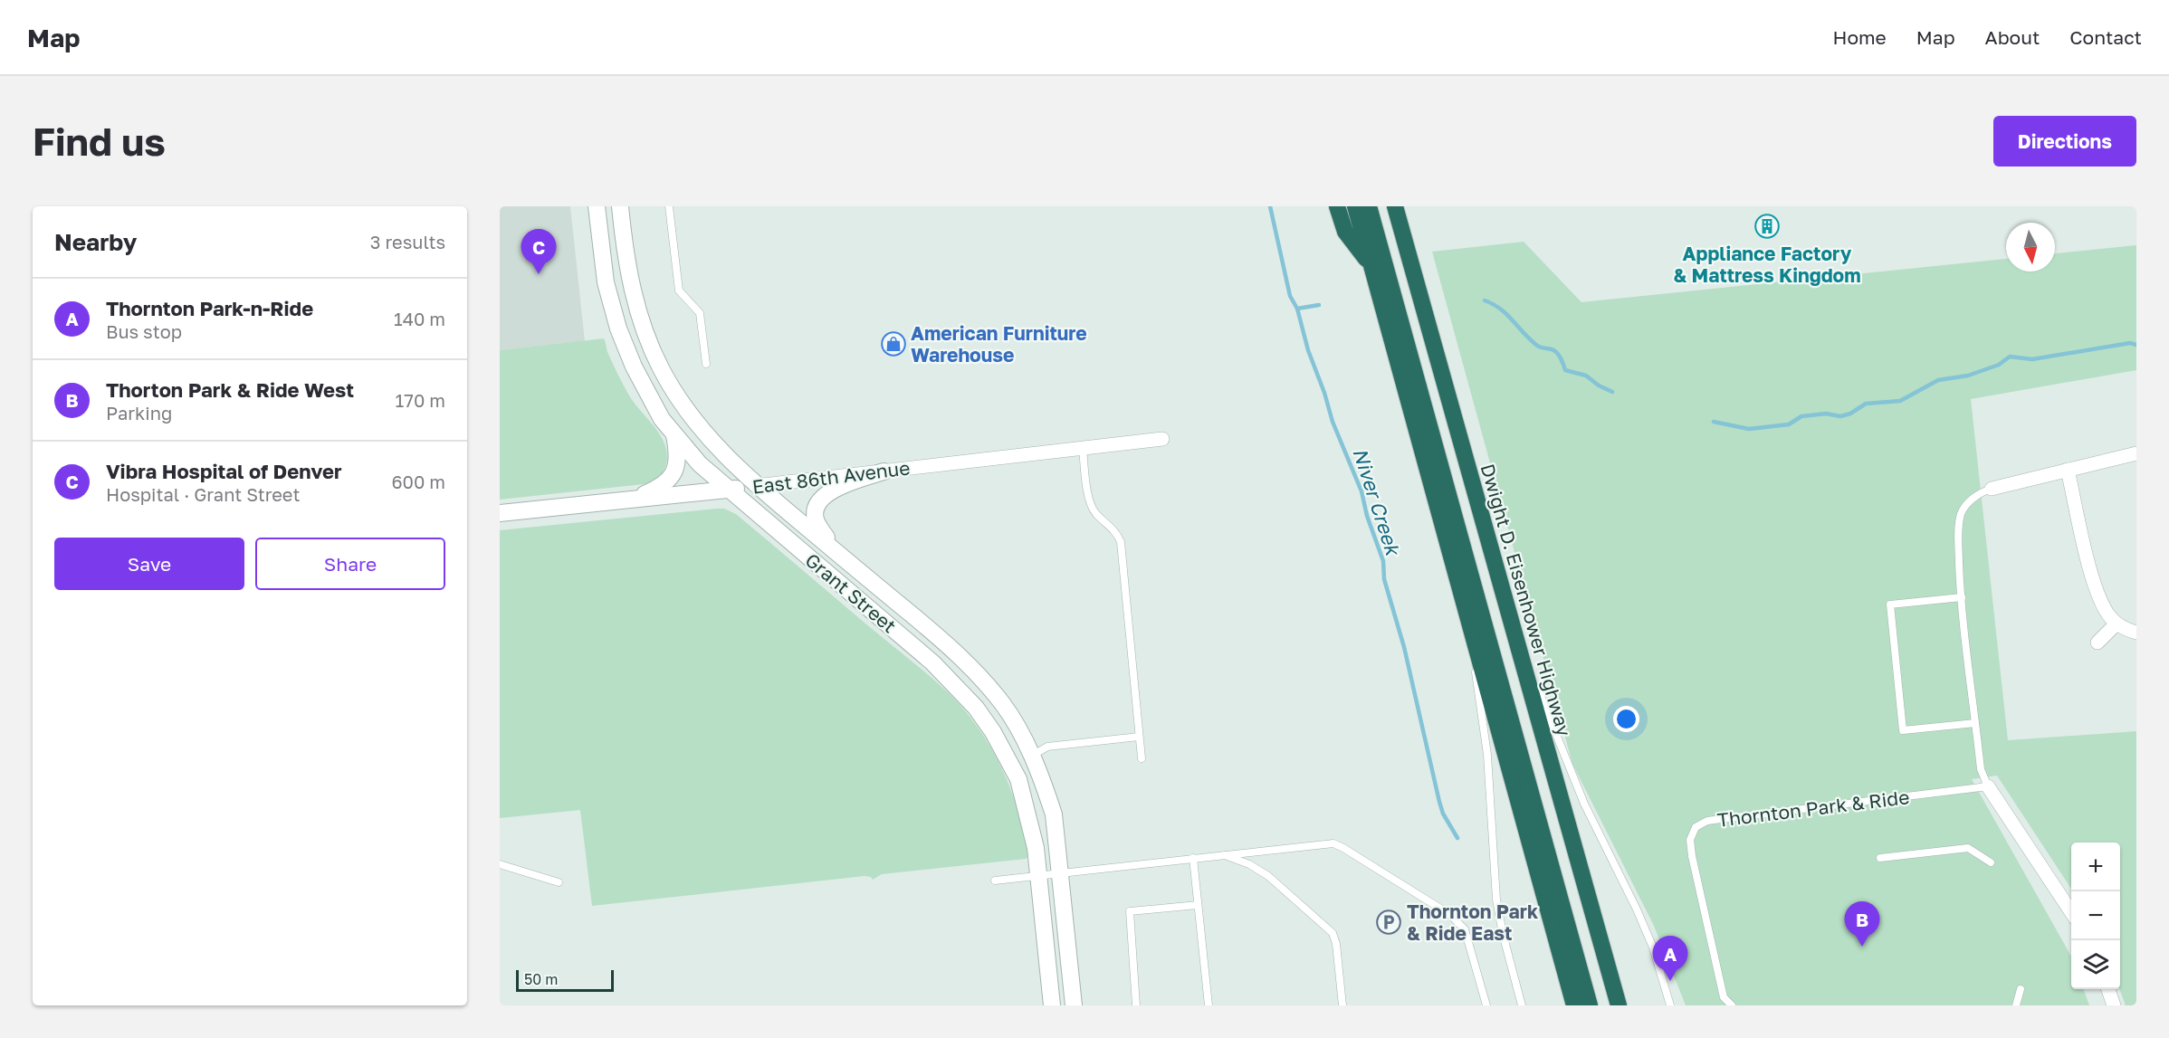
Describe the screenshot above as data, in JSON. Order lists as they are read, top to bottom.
{
  "streets": {
    "highway": ["Dwight D. Eisenhower Highway"],
    "street": ["East 86th Avenue", "Grant Street"],
    "lane": ["Thornton Park & Ride"]
  },
  "crossings": [
    ["East 86th Avenue", "Grant Street"]
  ],
  "water": ["Niver Creek"],
  "places": {
    "building": ["Appliance Factory & Mattress Kingdom"],
    "shop": ["American Furniture Warehouse"],
    "parking": ["Thornton Park & Ride East"]
  },
  "scale_bar": "50 m",
  "north": "bottom",
  "page": {
    "header": "Map",
    "nav": [
      "Home",
      "Map",
      "About",
      "Contact"
    ],
    "buttons": [
      "Directions",
      ["Save", "Share"]
    ],
    "title": "Find us",
    "heading": ["Nearby", "3 results"],
    "pins": ["C", "B", "A"],
    "list": [
      {
        "mark": "A",
        "name": "Thornton Park-n-Ride",
        "note": "Bus stop",
        "value": "140 m"
      },
      {
        "mark": "B",
        "name": "Thorton Park & Ride West",
        "note": "Parking",
        "value": "170 m"
      },
      {
        "mark": "C",
        "name": "Vibra Hospital of Denver",
        "note": "Hospital · Grant Street",
        "value": "600 m"
      }
    ],
    "map_buttons": ["+", "−"],
    "scale": "50 m"
  }
}
